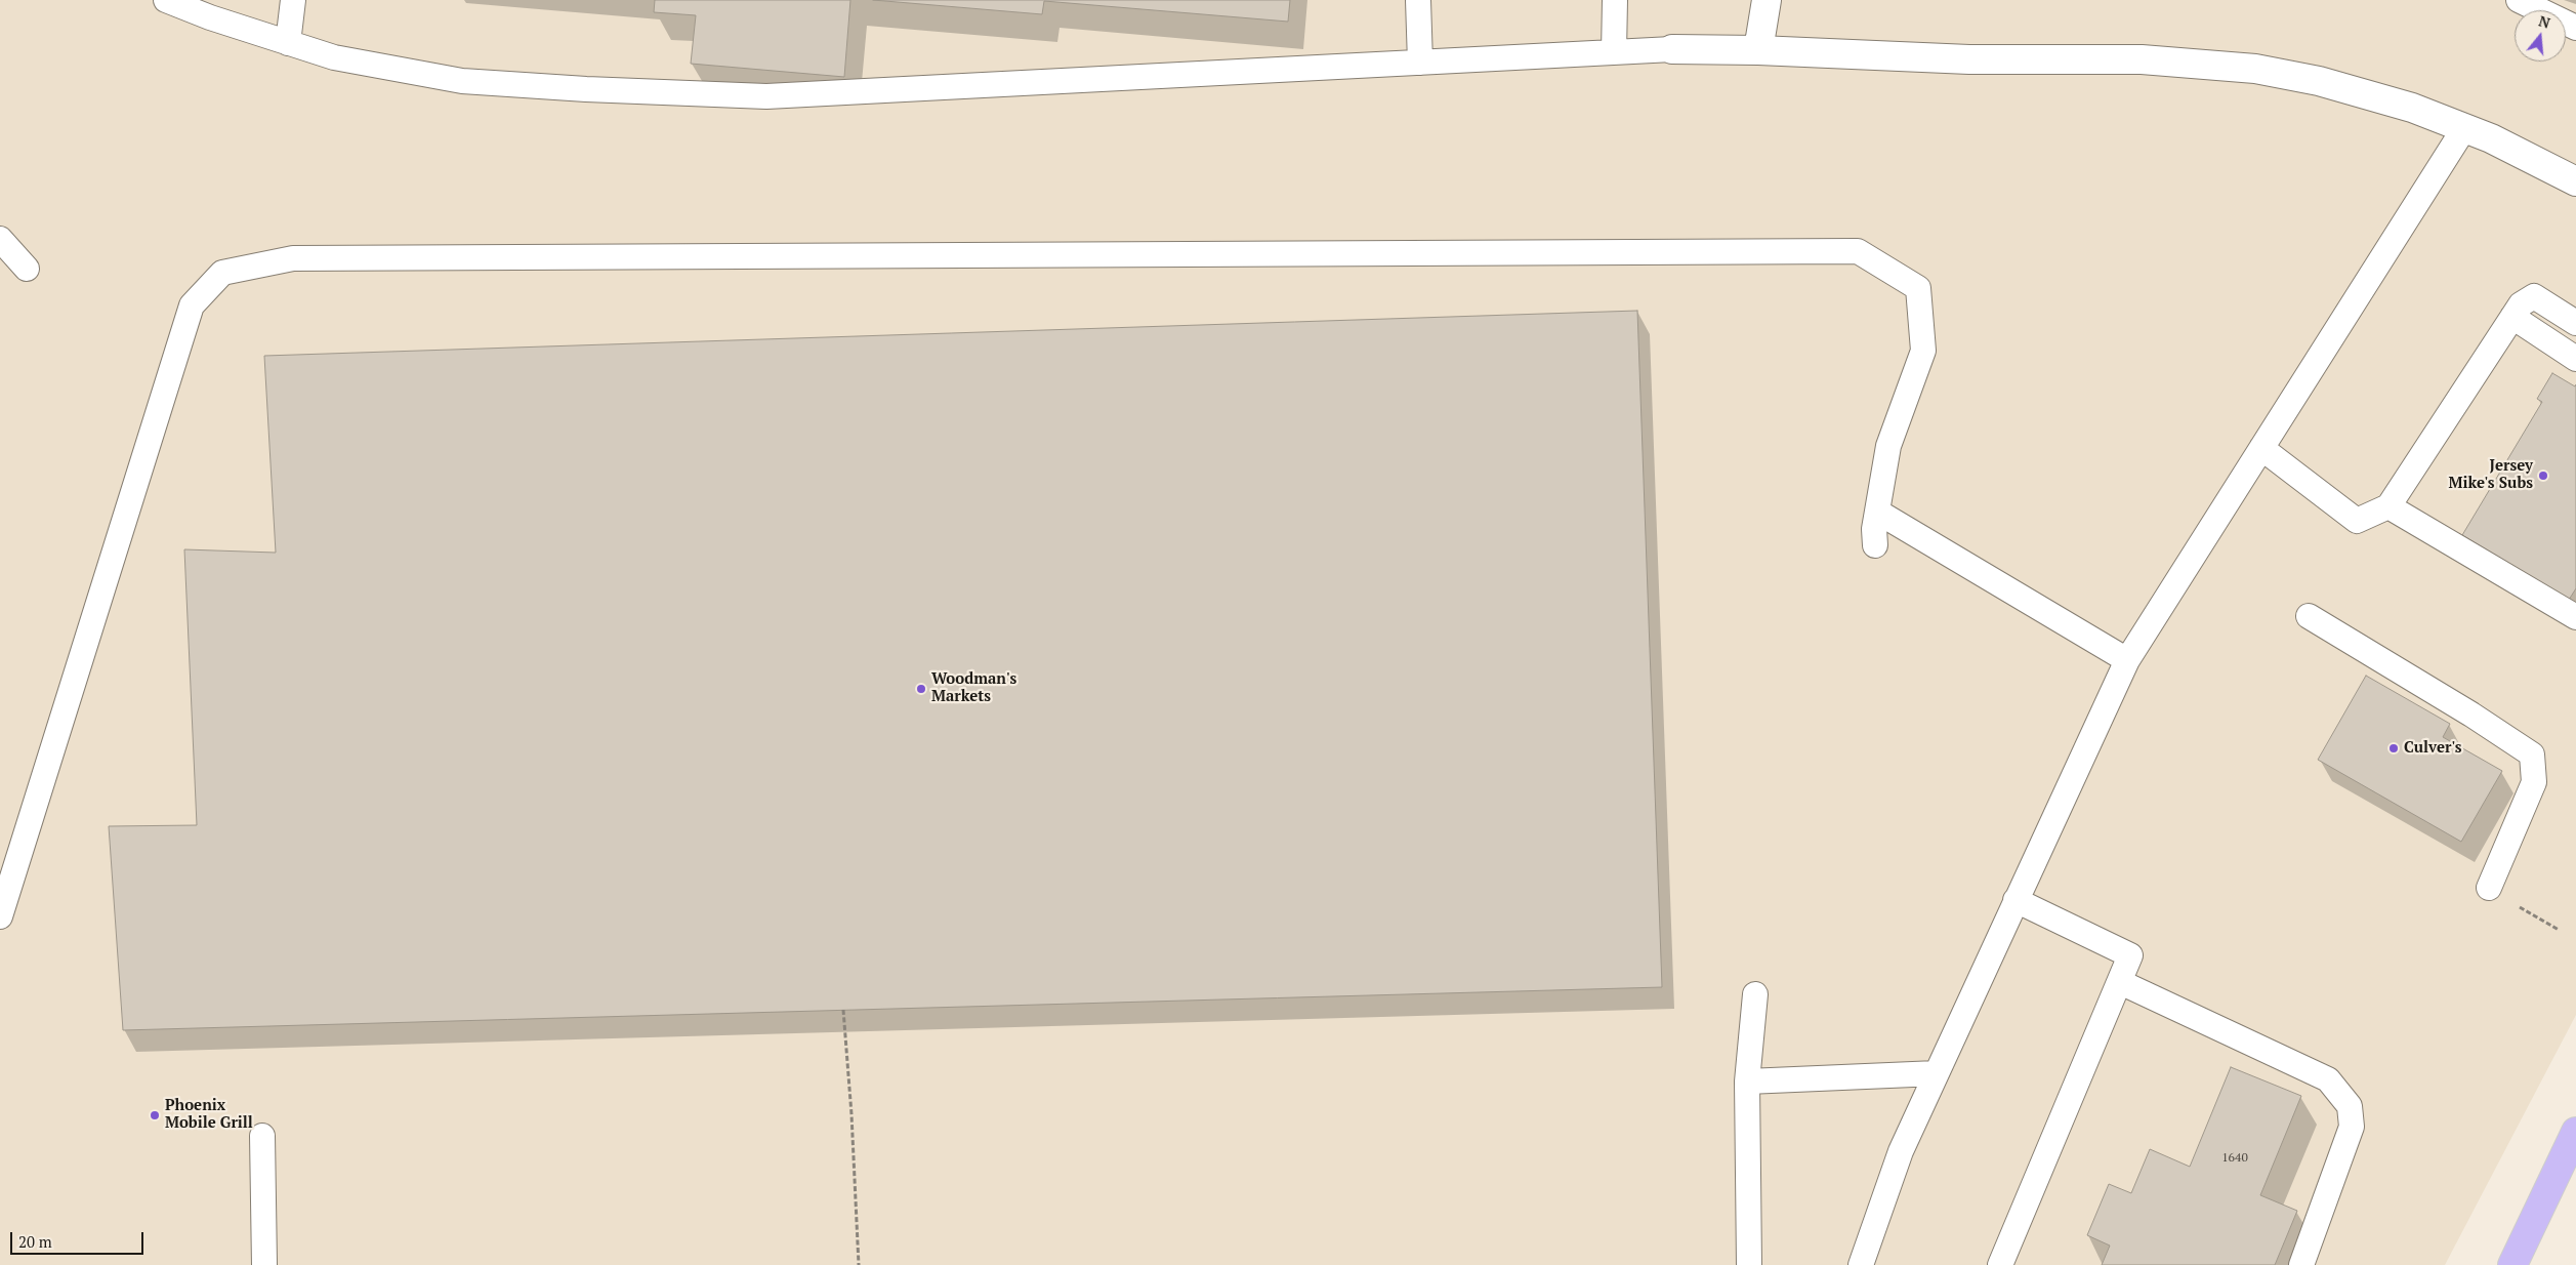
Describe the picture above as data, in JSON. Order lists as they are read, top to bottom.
{
  "places": [
    "Jersey Mike's Subs",
    "Woodman's Markets",
    "Culver's",
    "Phoenix Mobile Grill"
  ],
  "house_numbers": ["1640"],
  "scale_bar": "20 m",
  "north": "top"
}
